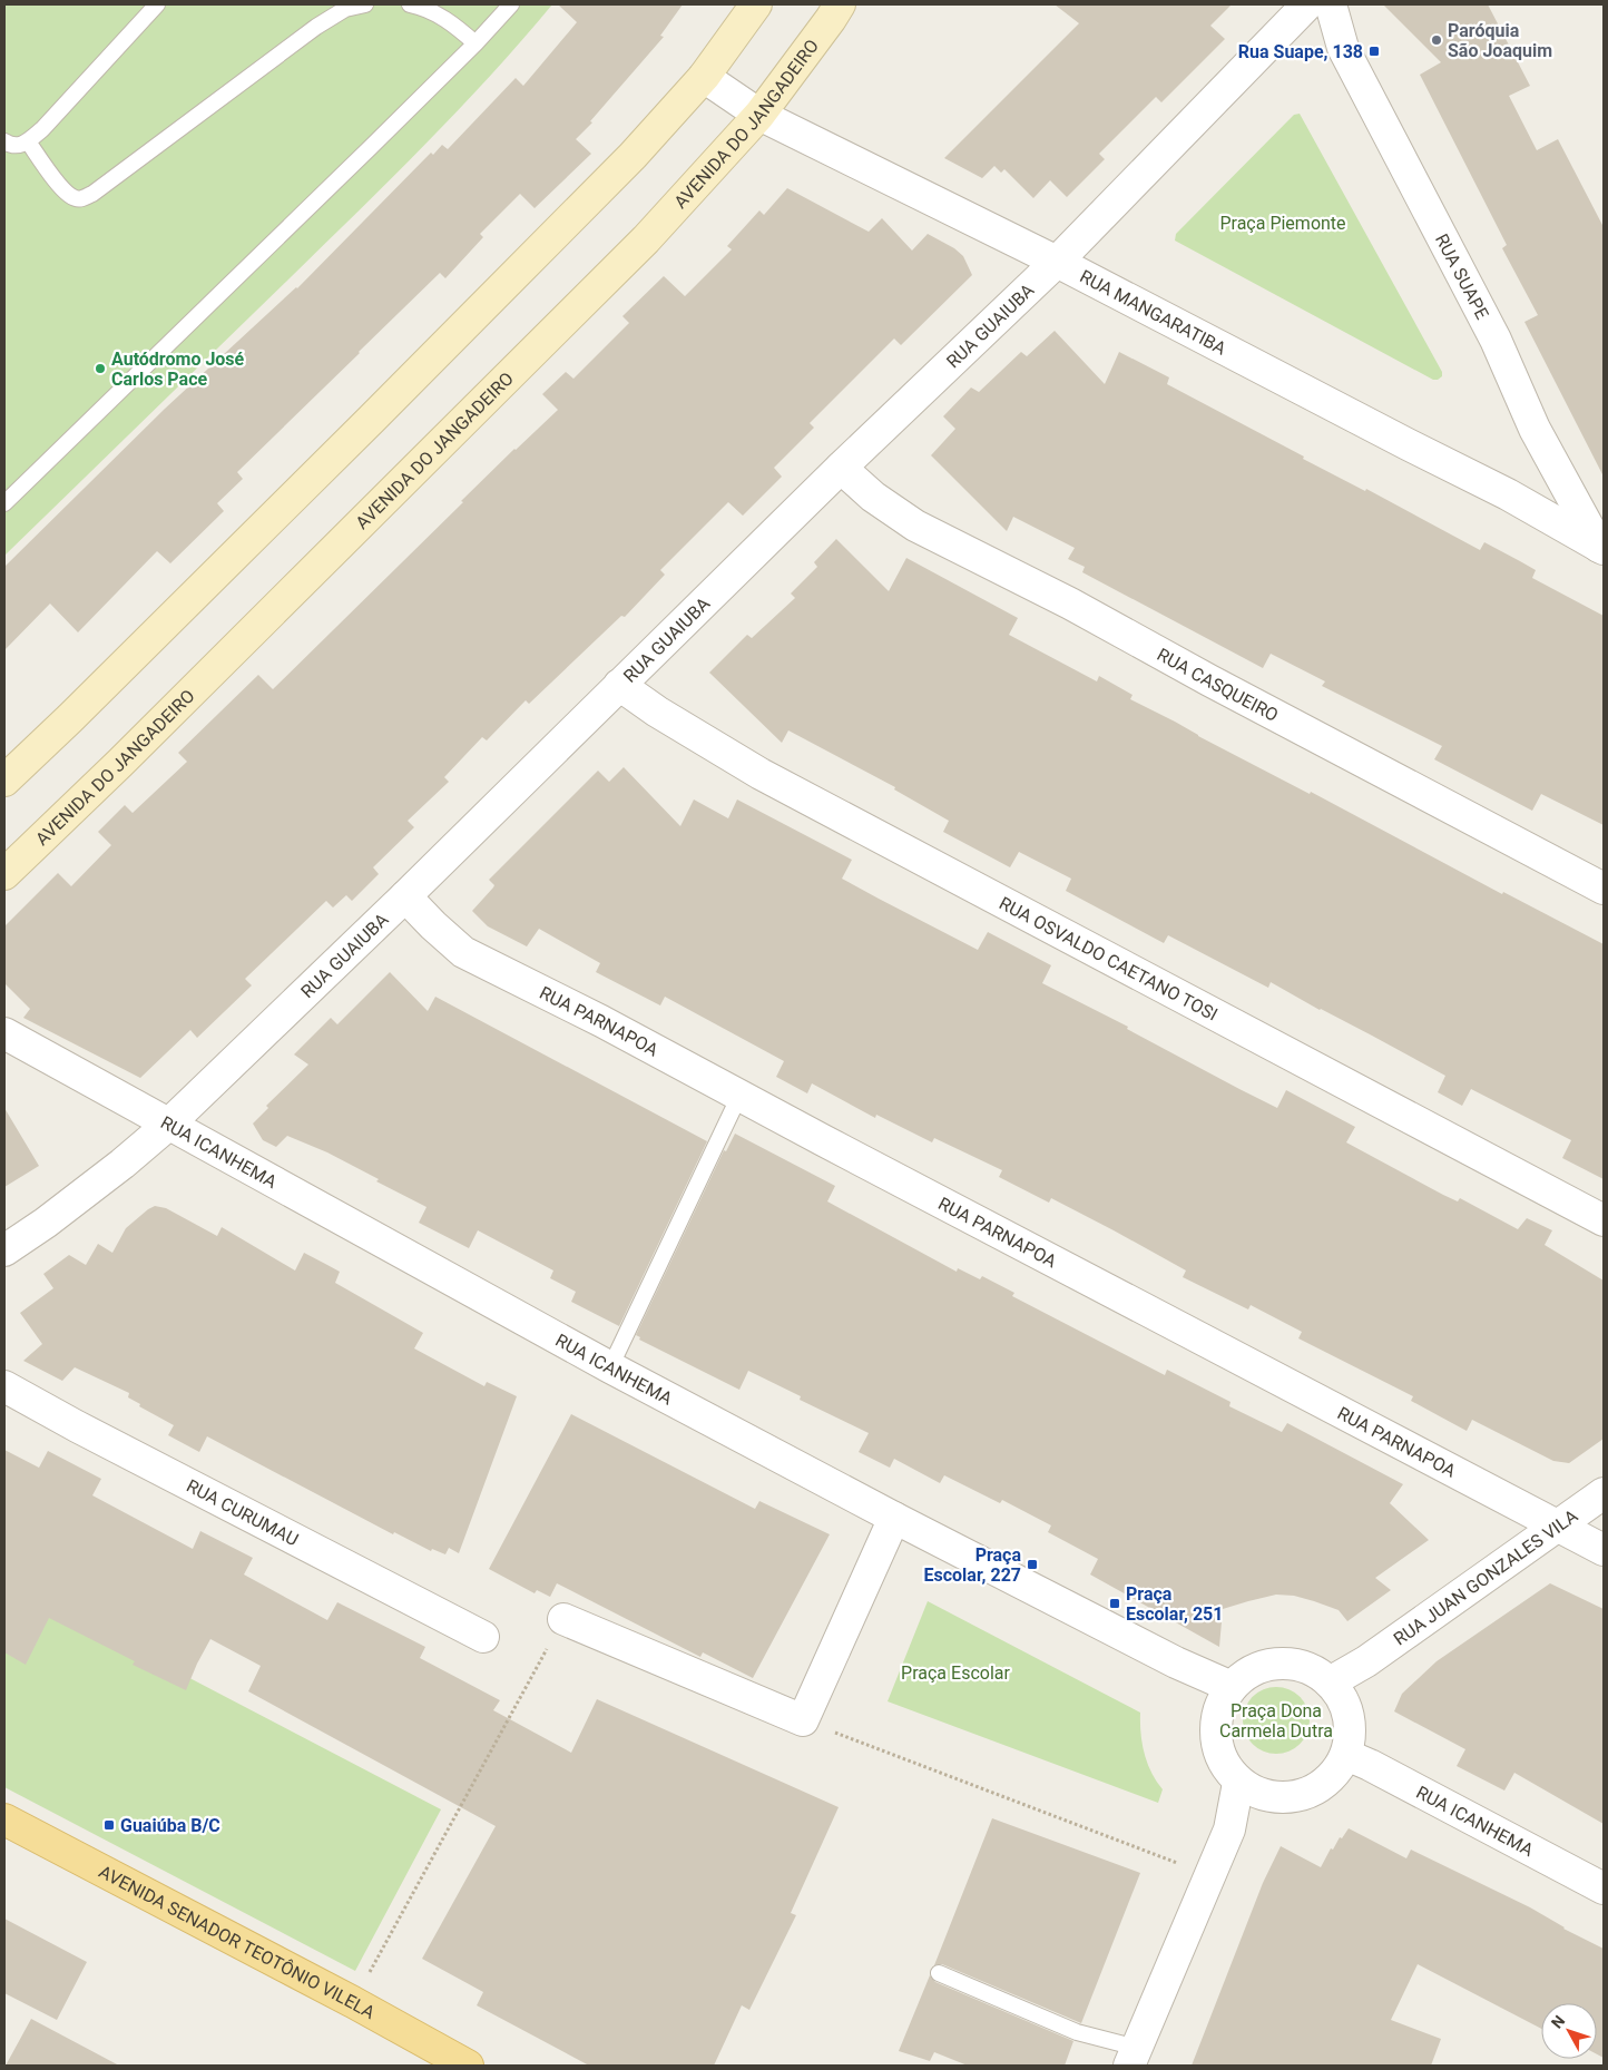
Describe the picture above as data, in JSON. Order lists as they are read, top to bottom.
{
  "streets": {
    "main road": ["AVENIDA SENADOR TEOTÔNIO VILELA"],
    "street": [
      "AVENIDA DO JANGADEIRO",
      "RUA SUAPE",
      "RUA MANGARATIBA",
      "RUA GUAIUBA",
      "RUA CASQUEIRO",
      "RUA OSVALDO CAETANO TOSI",
      "RUA PARNAPOA",
      "RUA ICANHEMA",
      "RUA CURUMAU",
      "RUA JUAN GONZALES VILA"
    ]
  },
  "crossings": [
    ["AVENIDA DO JANGADEIRO", "RUA MANGARATIBA"],
    ["RUA SUAPE", "RUA MANGARATIBA"],
    ["RUA MANGARATIBA", "RUA GUAIUBA"],
    ["RUA GUAIUBA", "RUA CASQUEIRO"],
    ["RUA GUAIUBA", "RUA OSVALDO CAETANO TOSI"],
    ["RUA GUAIUBA", "RUA PARNAPOA"],
    ["RUA GUAIUBA", "RUA ICANHEMA"],
    ["RUA PARNAPOA", "RUA JUAN GONZALES VILA"],
    ["RUA ICANHEMA", "RUA JUAN GONZALES VILA"]
  ],
  "parks": ["Praça Piemonte", "Praça Escolar", "Praça Dona Carmela Dutra"],
  "places": {
    "other": ["Paróquia São Joaquim", "Autódromo José Carlos Pace"],
    "transit": [
      "Rua Suape, 138",
      "Praça Escolar, 227",
      "Praça Escolar, 251",
      "Guaiúba B/C"
    ]
  },
  "north": "top left"
}
